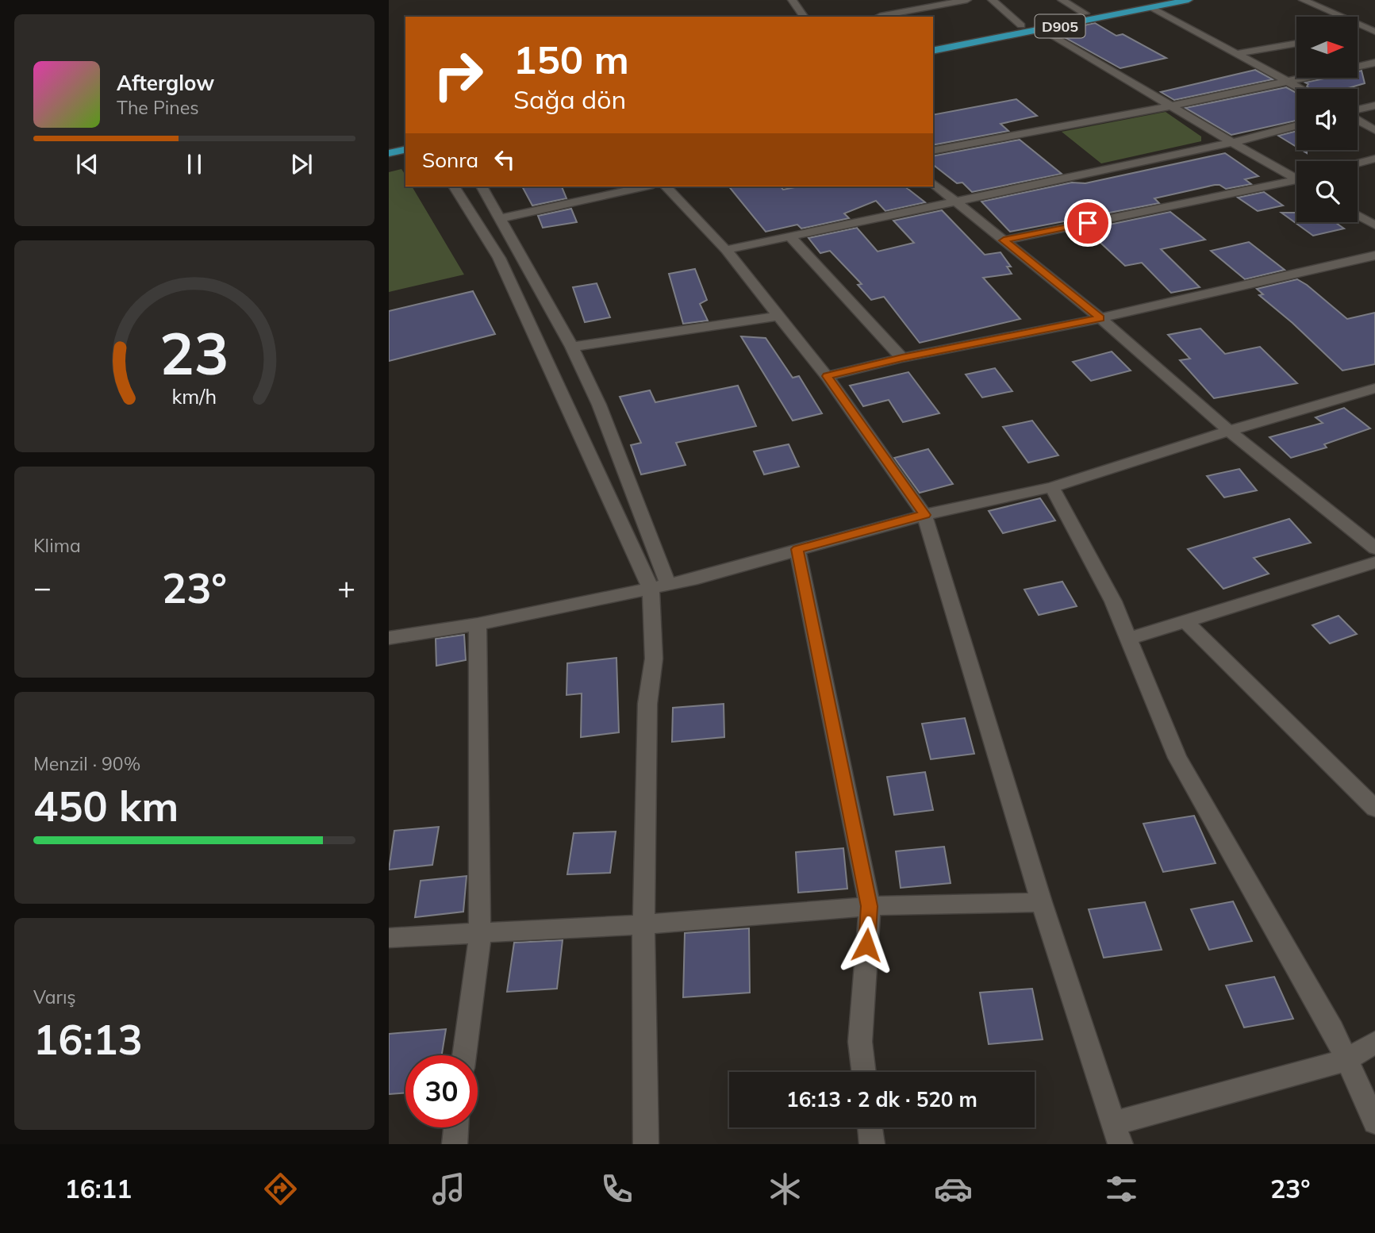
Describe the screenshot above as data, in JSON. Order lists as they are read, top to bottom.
{
  "streets": {
    "main road": ["D905"]
  },
  "north": "right",
  "page": {
    "turn": ["150 m", "Sağa dön"],
    "song": ["Afterglow", "The Pines"],
    "then": "Sonra",
    "tile": [
      "Klima",
      ["Menzil · 90%", "450 km"],
      ["Varış", "16:13"]
    ],
    "heat": ["−", "23°", "+"],
    "limit": "30",
    "trip": "16:13 · 2 dk · 520 m",
    "tabs": ["16:11", "23°"],
    "gauge": ["23", "km/h"]
  }
}
